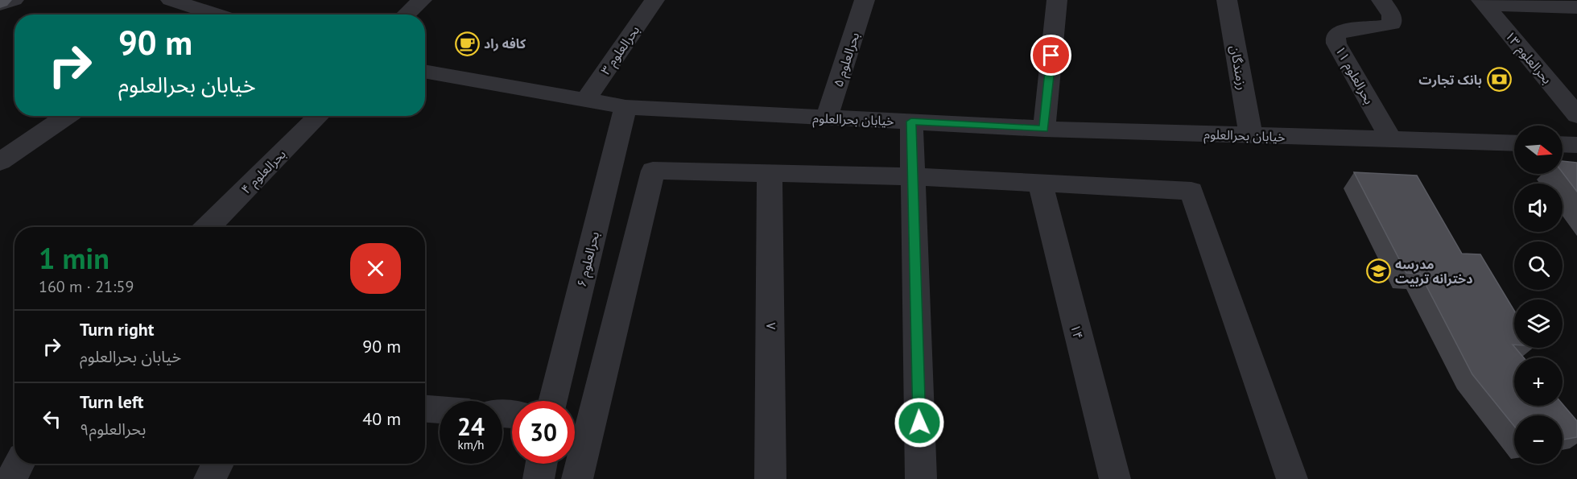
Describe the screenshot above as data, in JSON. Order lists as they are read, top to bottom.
{
  "streets": {
    "street": [
      "بحرالعلوم ۳",
      "بحرالعلوم ۱۳",
      "بحرالعلوم ۵",
      "رزمندگان",
      "بحرالعلوم ۱۱",
      "خیابان بحرالعلوم",
      "بحرالعلوم ۴",
      "بحرالعلوم ۶",
      "۸",
      "۱۴"
    ]
  },
  "crossings": [
    ["بحرالعلوم ۳", "خیابان بحرالعلوم"],
    ["بحرالعلوم ۵", "خیابان بحرالعلوم"],
    ["رزمندگان", "خیابان بحرالعلوم"],
    ["بحرالعلوم ۱۱", "خیابان بحرالعلوم"],
    ["خیابان بحرالعلوم", "بحرالعلوم ۶"]
  ],
  "places": {
    "cafe": ["کافه راد"],
    "bank": ["بانک تجارت"],
    "school or university": ["مدرسه دخترانه تربیت"]
  },
  "north": "right",
  "page": {
    "turn": ["90 m", "خیابان بحرالعلوم"],
    "map_buttons": ["+", "−"],
    "heading": ["1 min", "160 m · 21:59"],
    "list": [
      {
        "name": "Turn right",
        "note": "خیابان بحرالعلوم",
        "value": "90 m"
      },
      {
        "name": "Turn left",
        "note": "بحرالعلوم۹",
        "value": "40 m"
      }
    ],
    "speed": "24 km/h",
    "limit": "30"
  }
}
